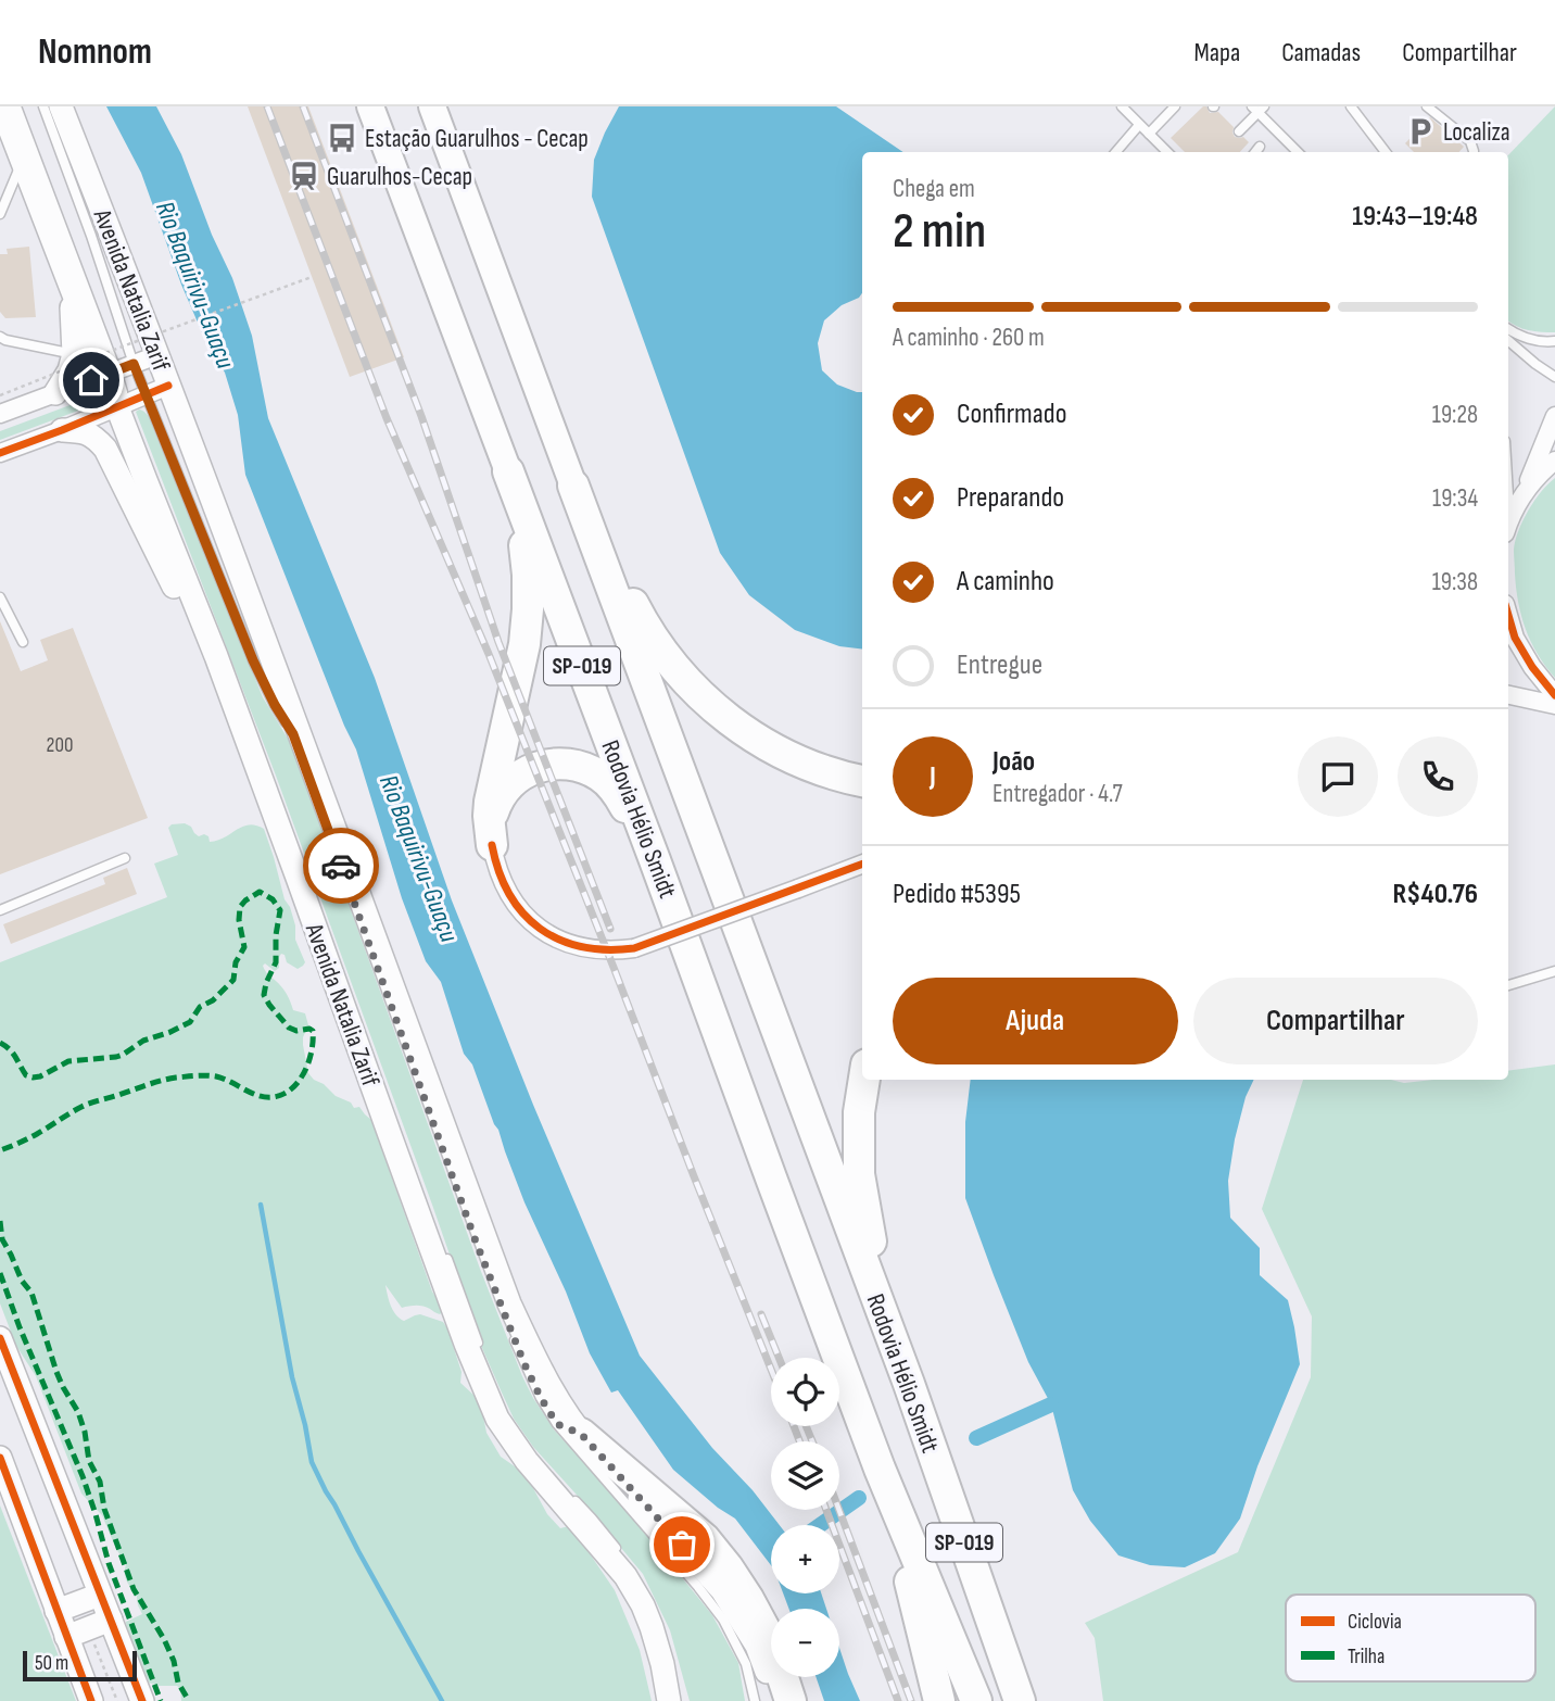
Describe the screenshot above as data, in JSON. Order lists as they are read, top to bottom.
{
  "streets": {
    "highway": ["SP-019", "Rodovia Hélio Smidt"],
    "main road": ["Avenida Natalia Zarif"]
  },
  "water": ["Rio Baquirivu-Guaçu"],
  "places": {
    "parking": ["Localiza"],
    "bus stop": ["Estação Guarulhos - Cecap"],
    "station": ["Guarulhos-Cecap"]
  },
  "house_numbers": ["200"],
  "legend": ["Ciclovia", "Trilha"],
  "scale_bar": "50 m",
  "page": {
    "header": "Nomnom",
    "nav": ["Mapa", "Camadas", "Compartilhar"],
    "heading": ["2 min", "Chega em", "19:43–19:48"],
    "panel": [
      "João",
      "Entregador · 4.7",
      "Pedido #5395",
      "R$40.76"
    ],
    "bar": "A caminho · 260 m",
    "list": [
      ["Confirmado", "19:28"],
      ["Preparando", "19:34"],
      ["A caminho", "19:38"],
      "Entregue"
    ],
    "round": "J",
    "buttons": ["Ajuda", "Compartilhar"],
    "map_buttons": ["+", "−"],
    "scale": "50 m"
  }
}
